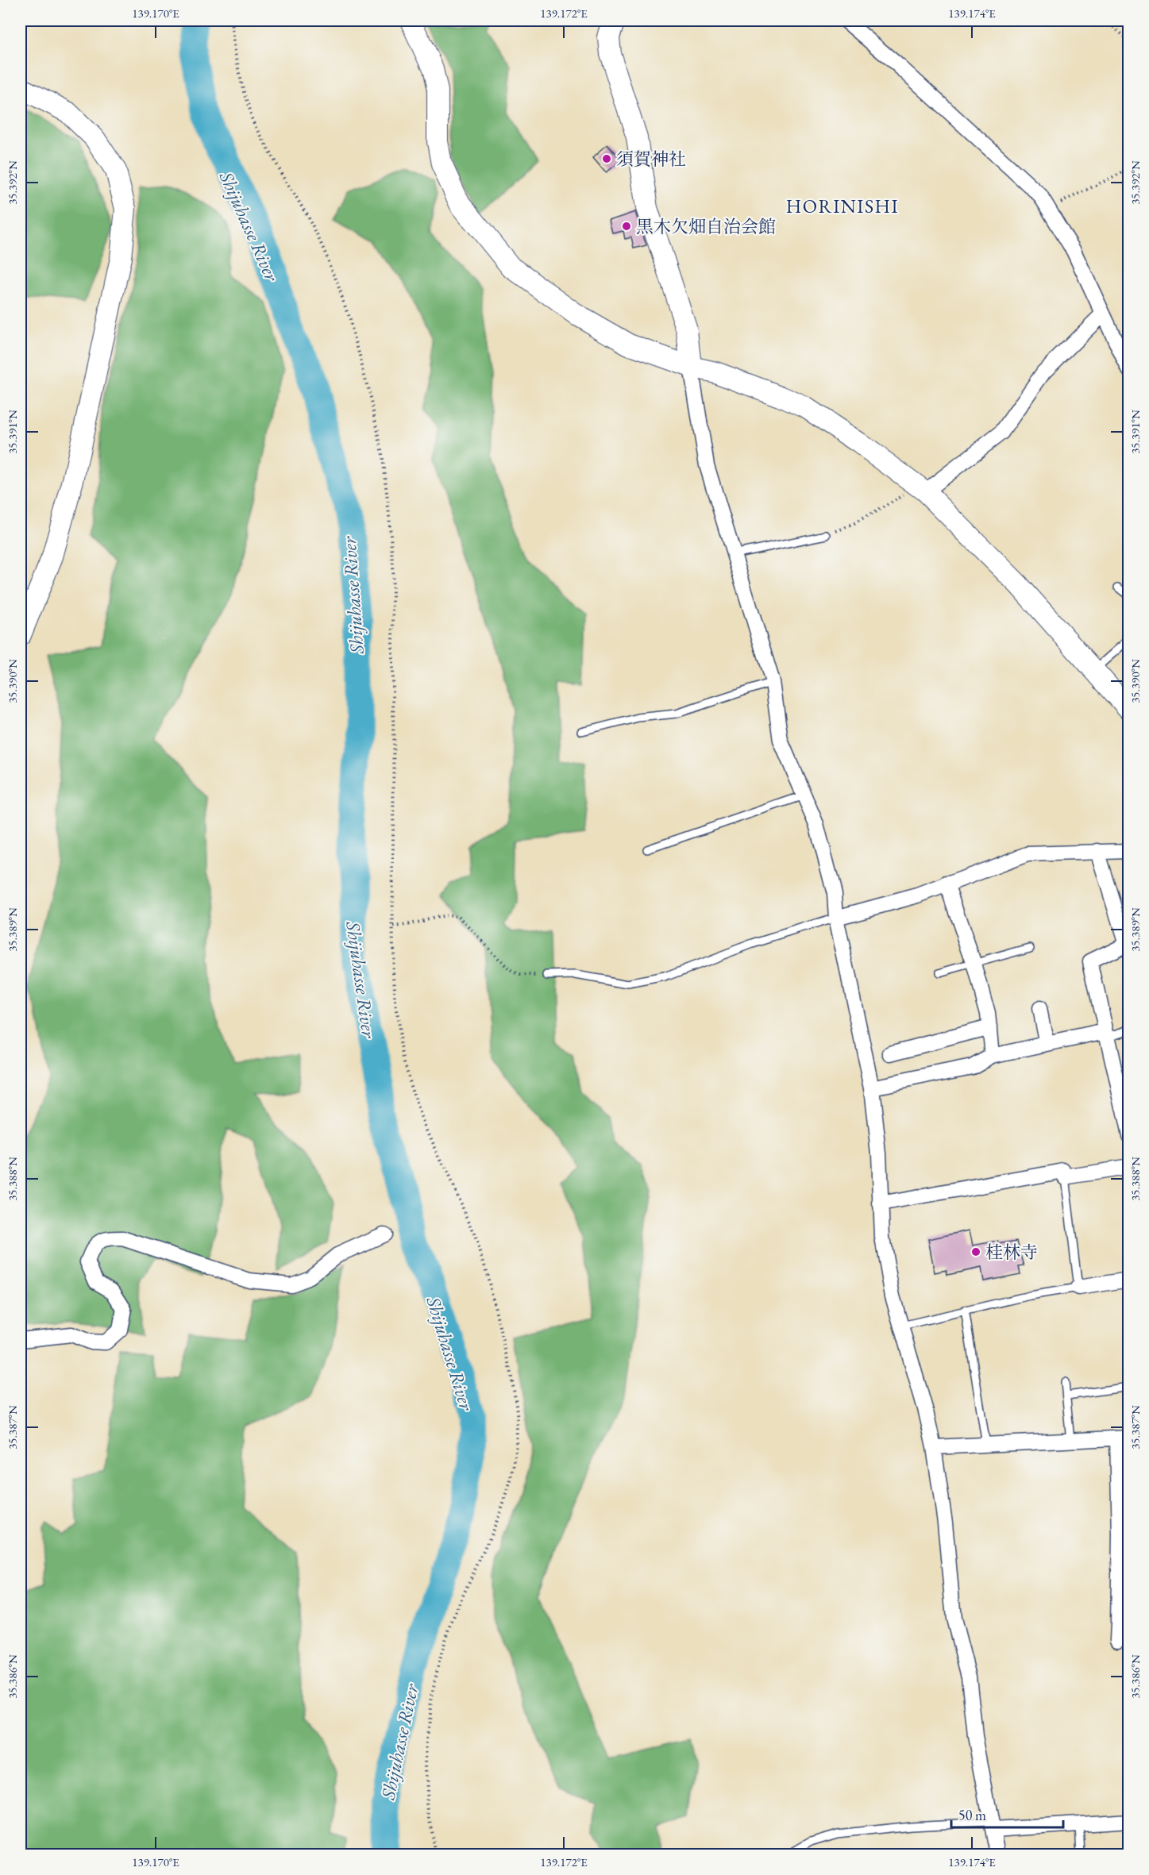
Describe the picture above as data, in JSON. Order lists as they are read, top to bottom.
{
  "districts": ["HORINISHI"],
  "water": ["Shijuhasse River"],
  "places": ["須賀神社", "黒木欠畑自治会館", "桂林寺"],
  "scale_bar": "50 m",
  "coordinates": [
    "139.170°E",
    "139.172°E",
    "139.174°E",
    "35.392°N",
    "35.391°N",
    "35.390°N",
    "35.389°N",
    "35.388°N",
    "35.387°N",
    "35.386°N"
  ]
}
